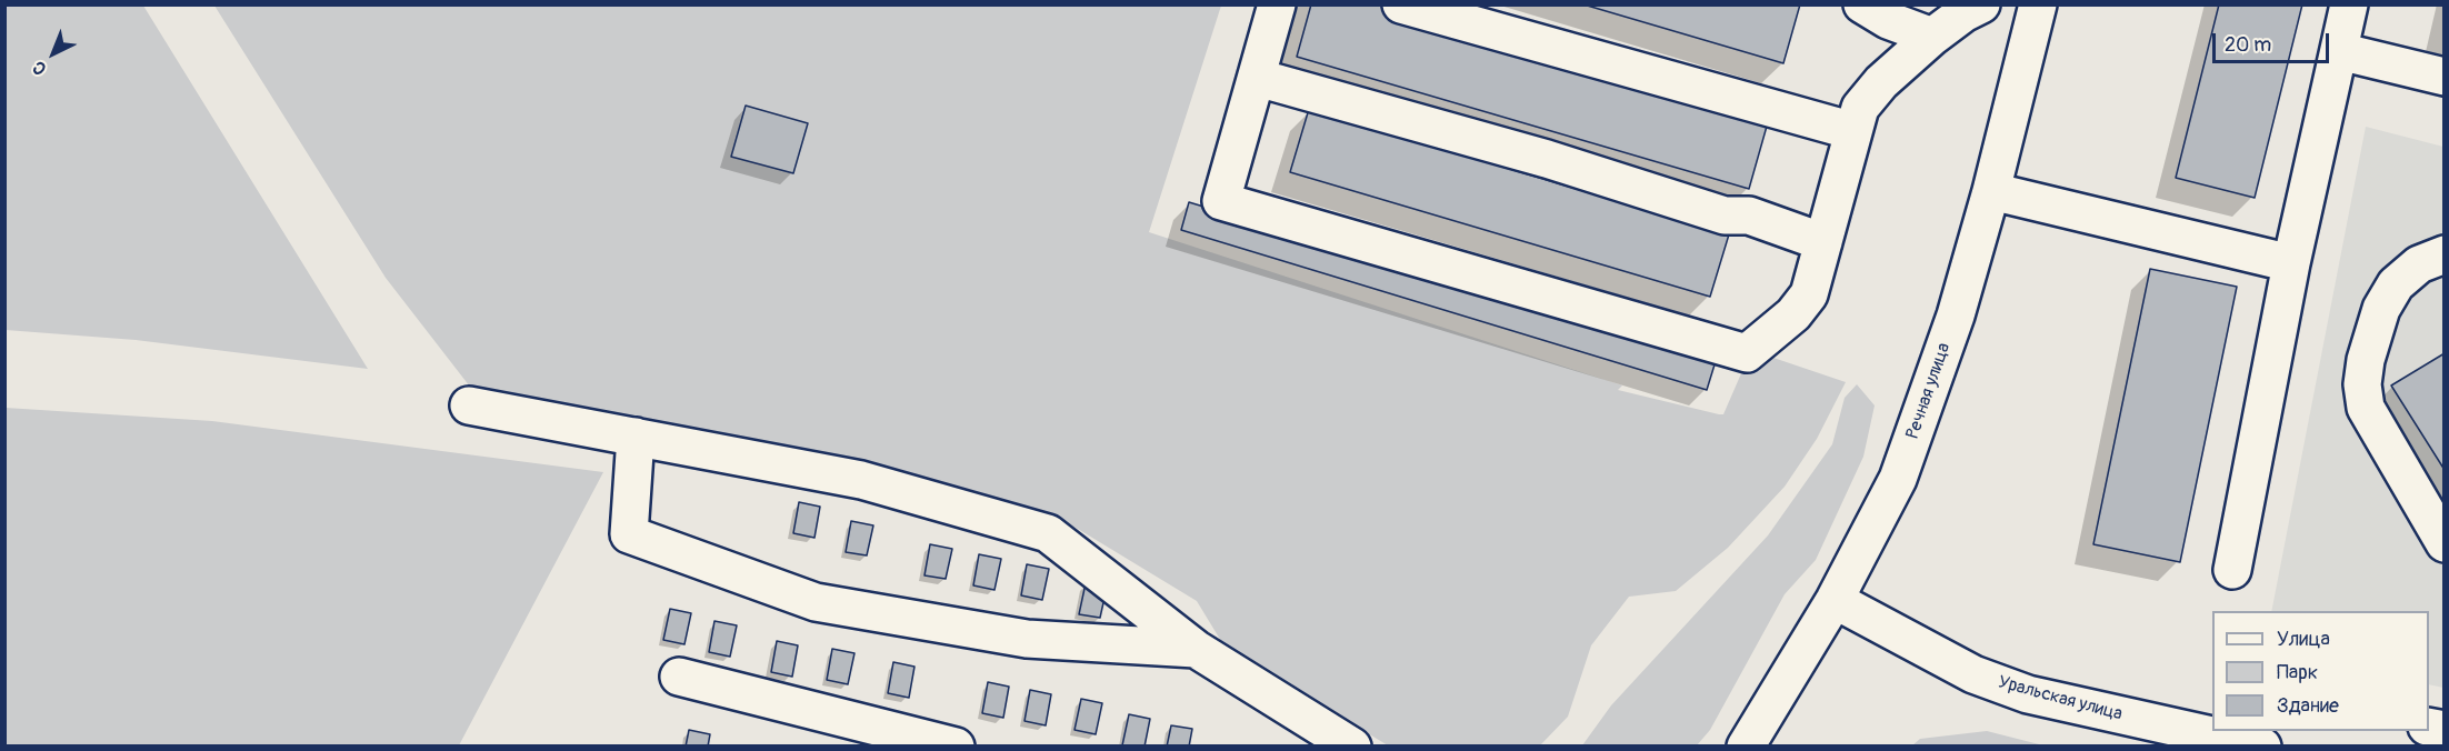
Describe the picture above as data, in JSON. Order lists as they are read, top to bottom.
{
  "streets": {
    "street": ["Речная улица", "Уральская улица"]
  },
  "crossings": [
    ["Речная улица", "Уральская улица"]
  ],
  "legend": ["Улица", "Парк", "Здание"],
  "scale_bar": "20 m",
  "north": "bottom left"
}
